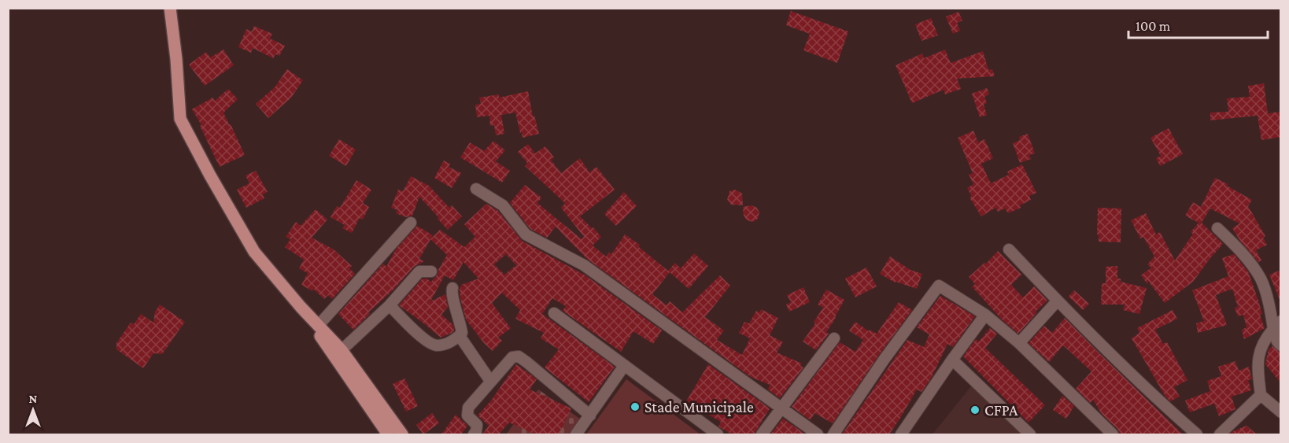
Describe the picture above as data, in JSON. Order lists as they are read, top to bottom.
{
  "places": ["Stade Municipale", "CFPA"],
  "scale_bar": "100 m",
  "north": "top"
}
